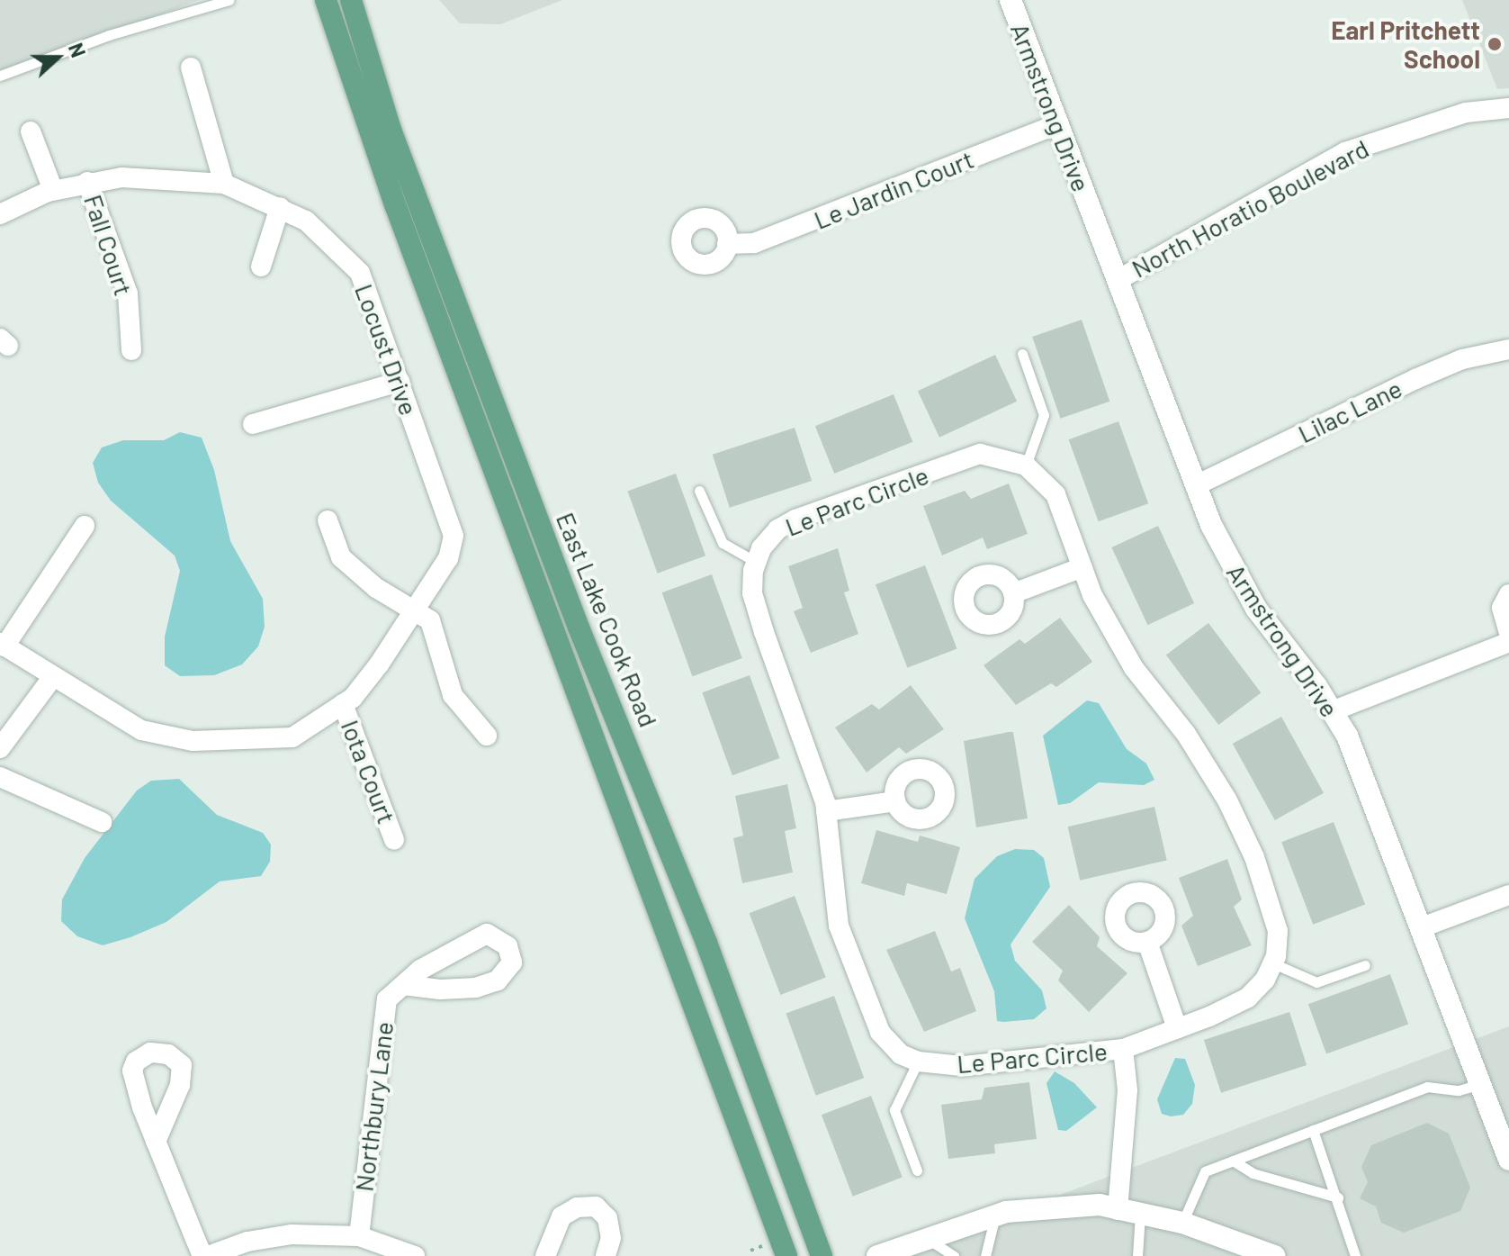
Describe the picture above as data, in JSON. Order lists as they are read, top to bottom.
{
  "streets": {
    "main road": ["East Lake Cook Road"],
    "street": [
      "Armstrong Drive",
      "Le Jardin Court",
      "North Horatio Boulevard",
      "Fall Court",
      "Locust Drive",
      "Lilac Lane",
      "Le Parc Circle",
      "Iota Court",
      "Northbury Lane"
    ]
  },
  "crossings": [
    ["Armstrong Drive", "Le Jardin Court"],
    ["Armstrong Drive", "North Horatio Boulevard"],
    ["Armstrong Drive", "Lilac Lane"],
    ["Fall Court", "Locust Drive"],
    ["Locust Drive", "Iota Court"]
  ],
  "places": ["Earl Pritchett School"],
  "north": "right"
}
